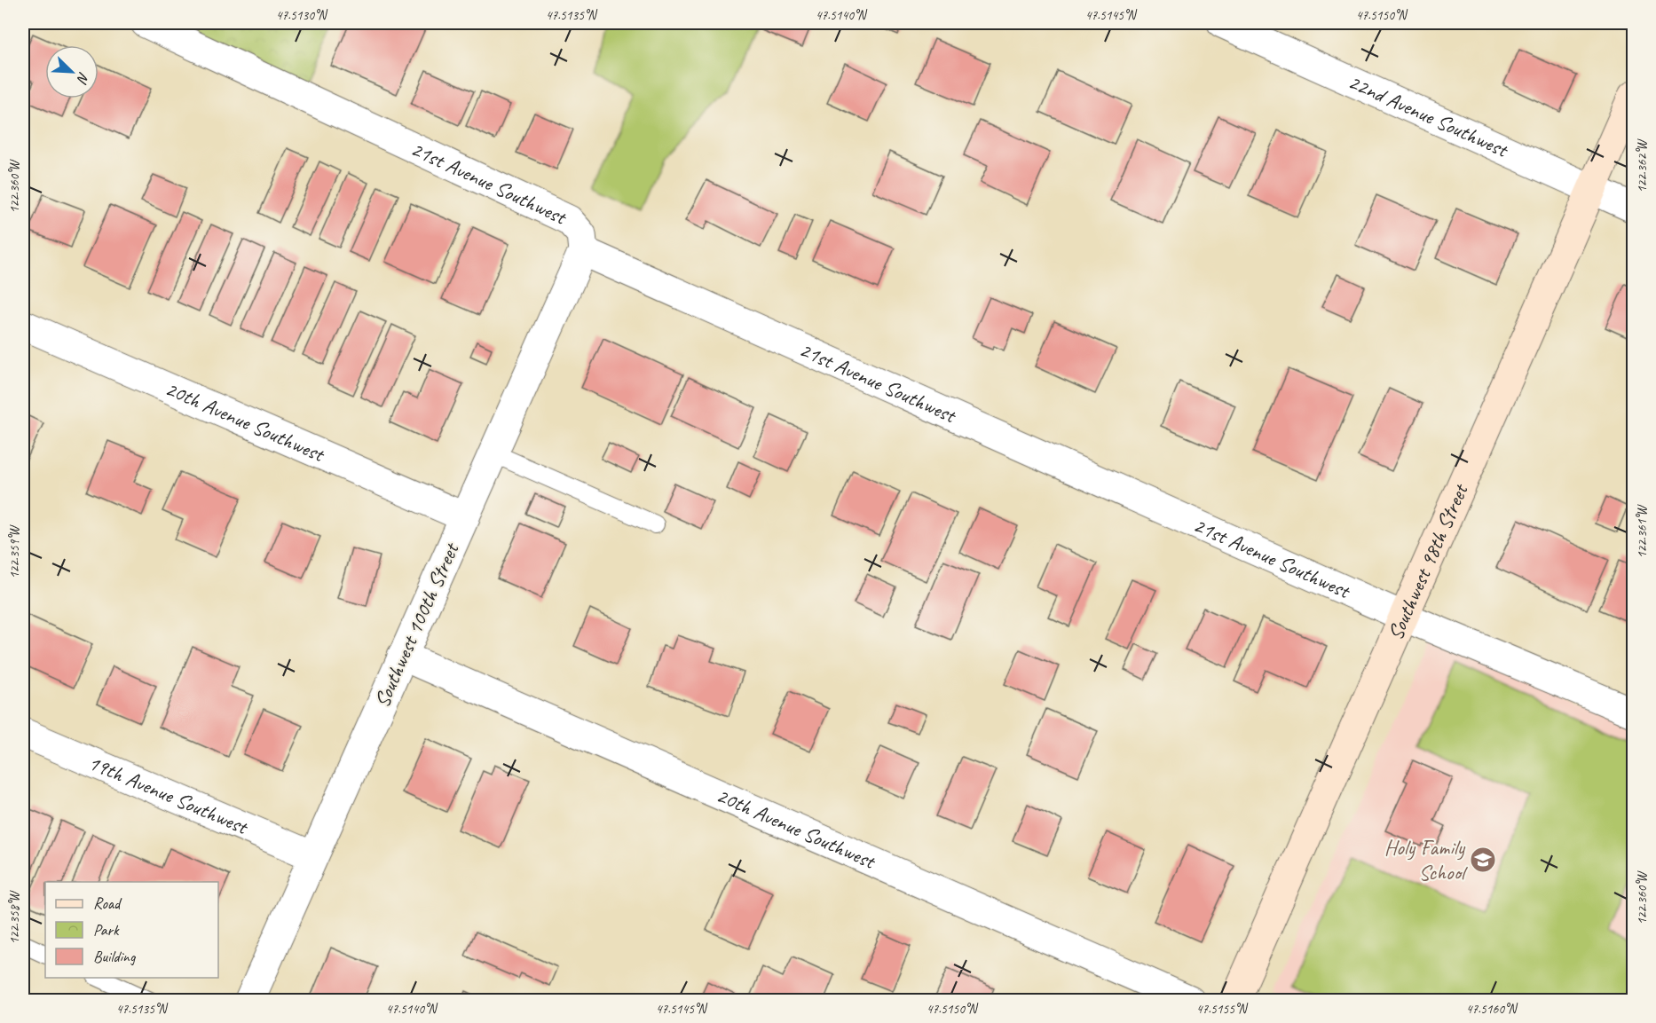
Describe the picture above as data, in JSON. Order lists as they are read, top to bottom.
{
  "streets": {
    "street": [
      "22nd Avenue Southwest",
      "21st Avenue Southwest",
      "20th Avenue Southwest",
      "Southwest 98th Street",
      "Southwest 100th Street",
      "19th Avenue Southwest"
    ]
  },
  "crossings": [
    ["22nd Avenue Southwest", "Southwest 98th Street"],
    ["21st Avenue Southwest", "Southwest 98th Street"],
    ["21st Avenue Southwest", "Southwest 100th Street"],
    ["20th Avenue Southwest", "Southwest 100th Street"],
    ["Southwest 100th Street", "19th Avenue Southwest"]
  ],
  "places": {
    "school or university": ["Holy Family School"]
  },
  "legend": ["Road", "Park", "Building"],
  "north": "bottom right",
  "coordinates": [
    "47.5130°N",
    "47.5135°N",
    "47.5140°N",
    "47.5145°N",
    "47.5150°N",
    "122.362°W",
    "122.360°W",
    "122.361°W",
    "122.359°W",
    "122.358°W",
    "47.5155°N",
    "47.5160°N"
  ]
}
